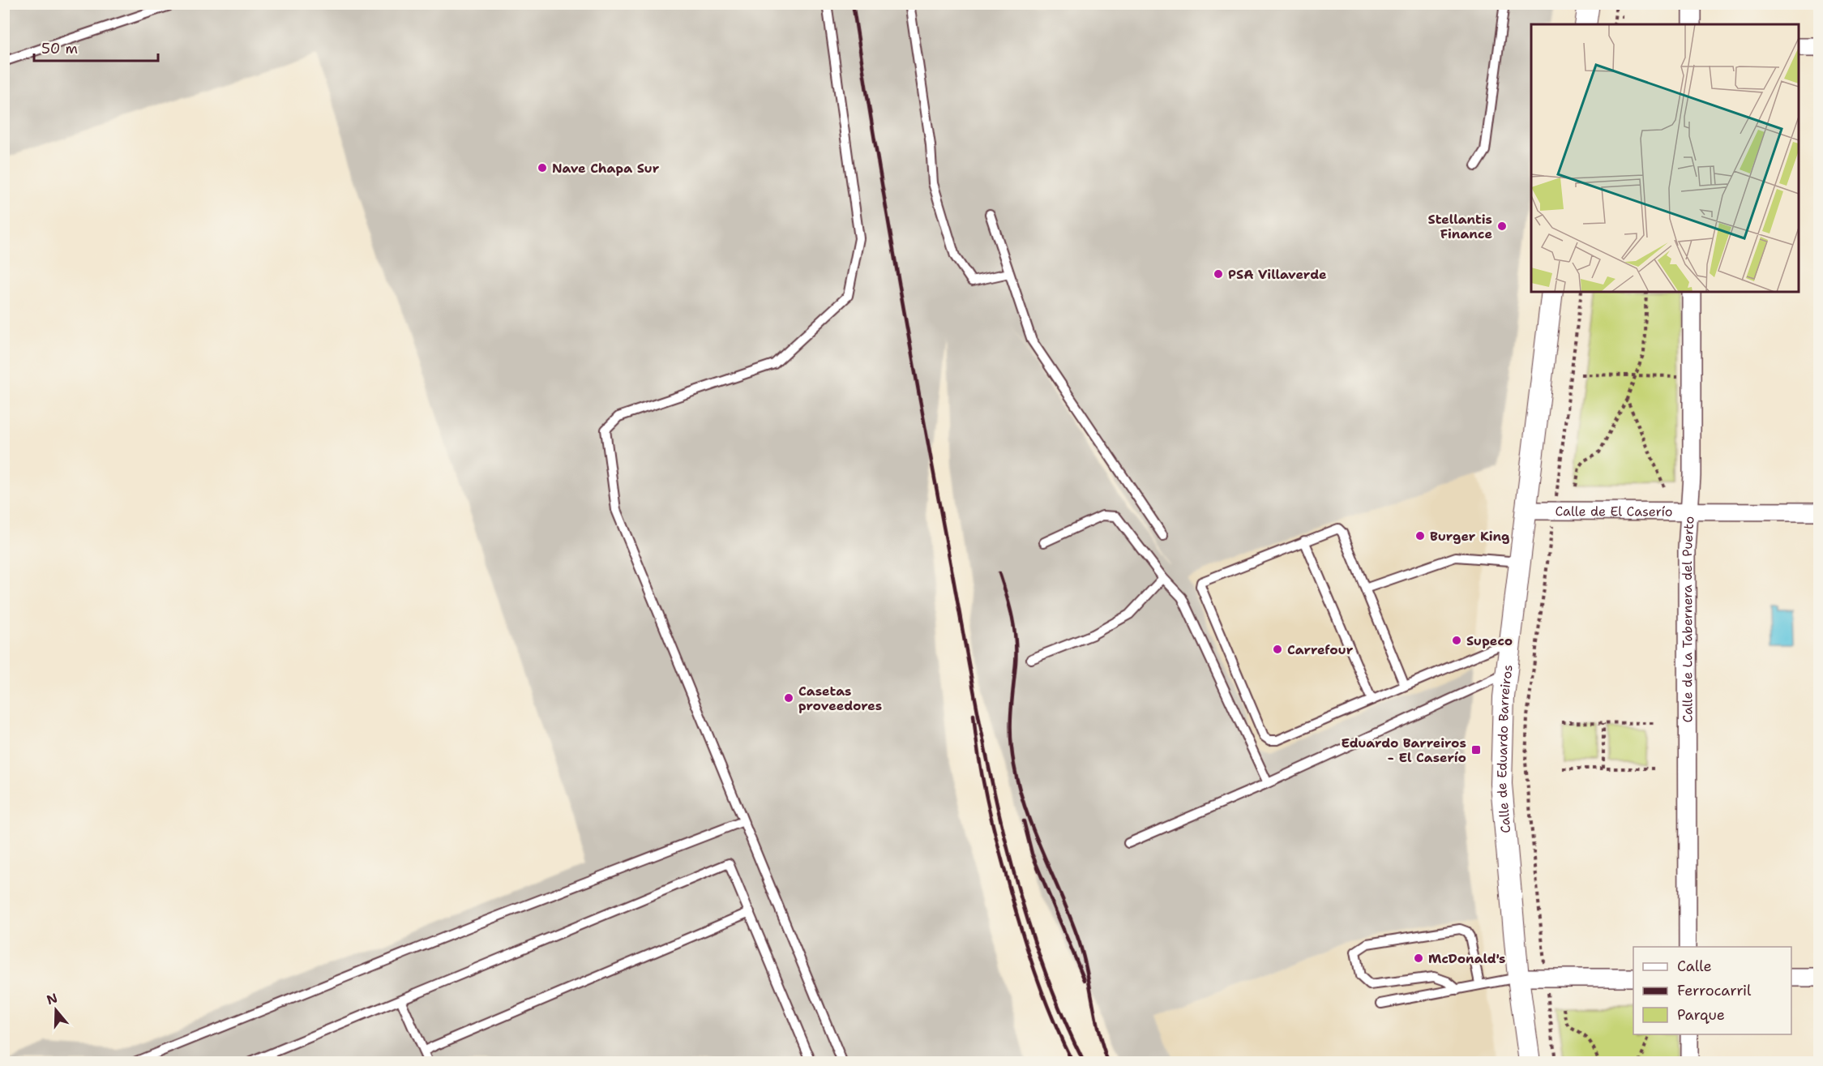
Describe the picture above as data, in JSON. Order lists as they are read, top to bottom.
{
  "streets": {
    "street": ["Calle de El Caserío", "Calle de La Tabernera del Puerto", "Calle de Eduardo Barreiros"]
  },
  "crossings": [
    ["Calle de El Caserío", "Calle de La Tabernera del Puerto"],
    ["Calle de El Caserío", "Calle de Eduardo Barreiros"]
  ],
  "places": {
    "other": [
      "Nave Chapa Sur",
      "Stellantis Finance",
      "PSA Villaverde",
      "Burger King",
      "Supeco",
      "Carrefour",
      "Casetas proveedores",
      "McDonald's"
    ],
    "transit": ["Eduardo Barreiros - El Caserío"]
  },
  "legend": ["Calle", "Ferrocarril", "Parque"],
  "scale_bar": "50 m",
  "north": "top"
}
